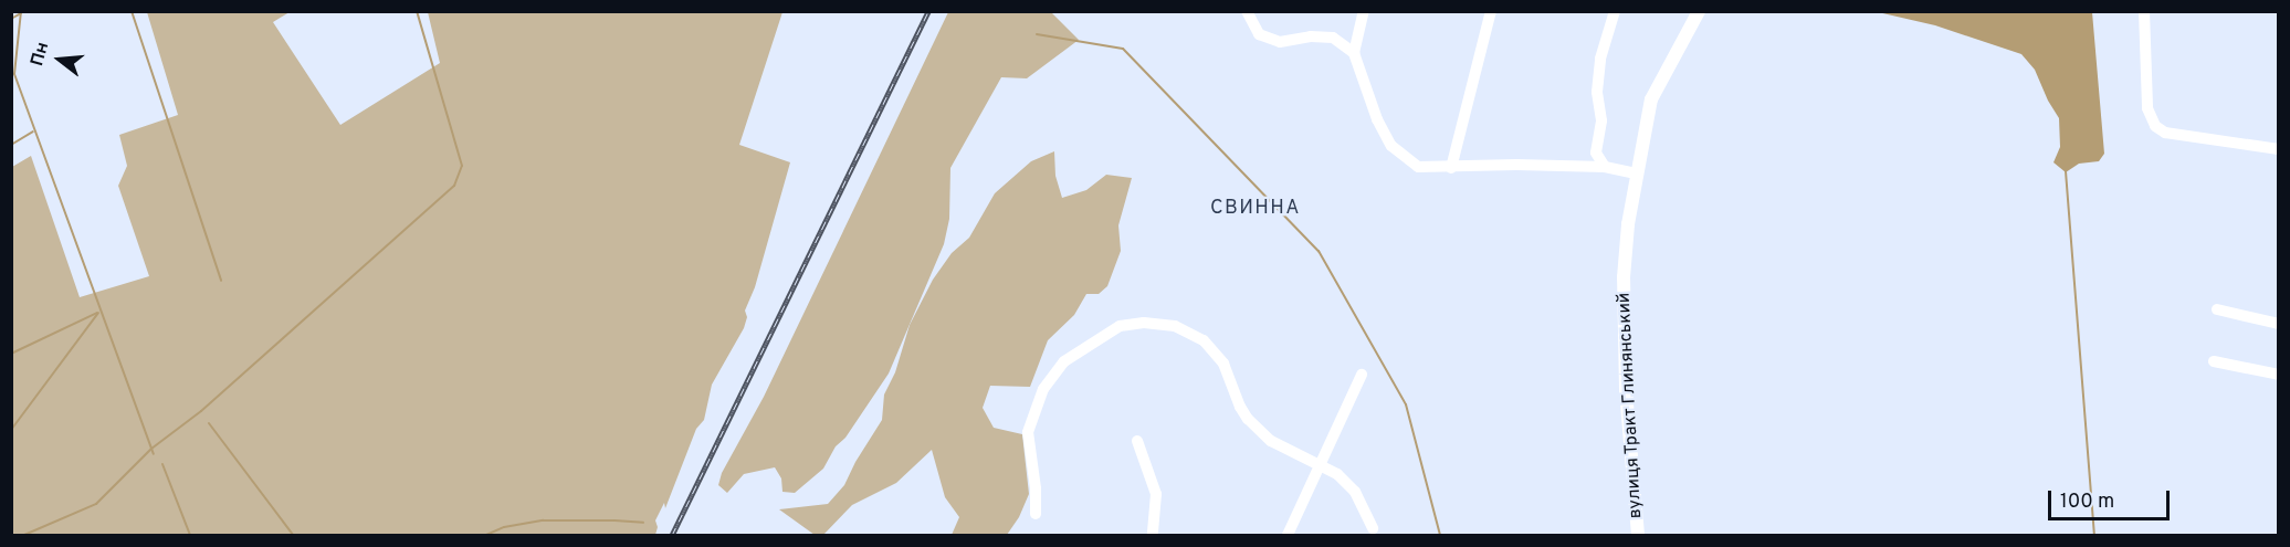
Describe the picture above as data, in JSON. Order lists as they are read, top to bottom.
{
  "streets": {
    "main road": ["вулиця Тракт Глинянський"]
  },
  "districts": ["СВИННА"],
  "scale_bar": "100 m",
  "north": "left"
}
